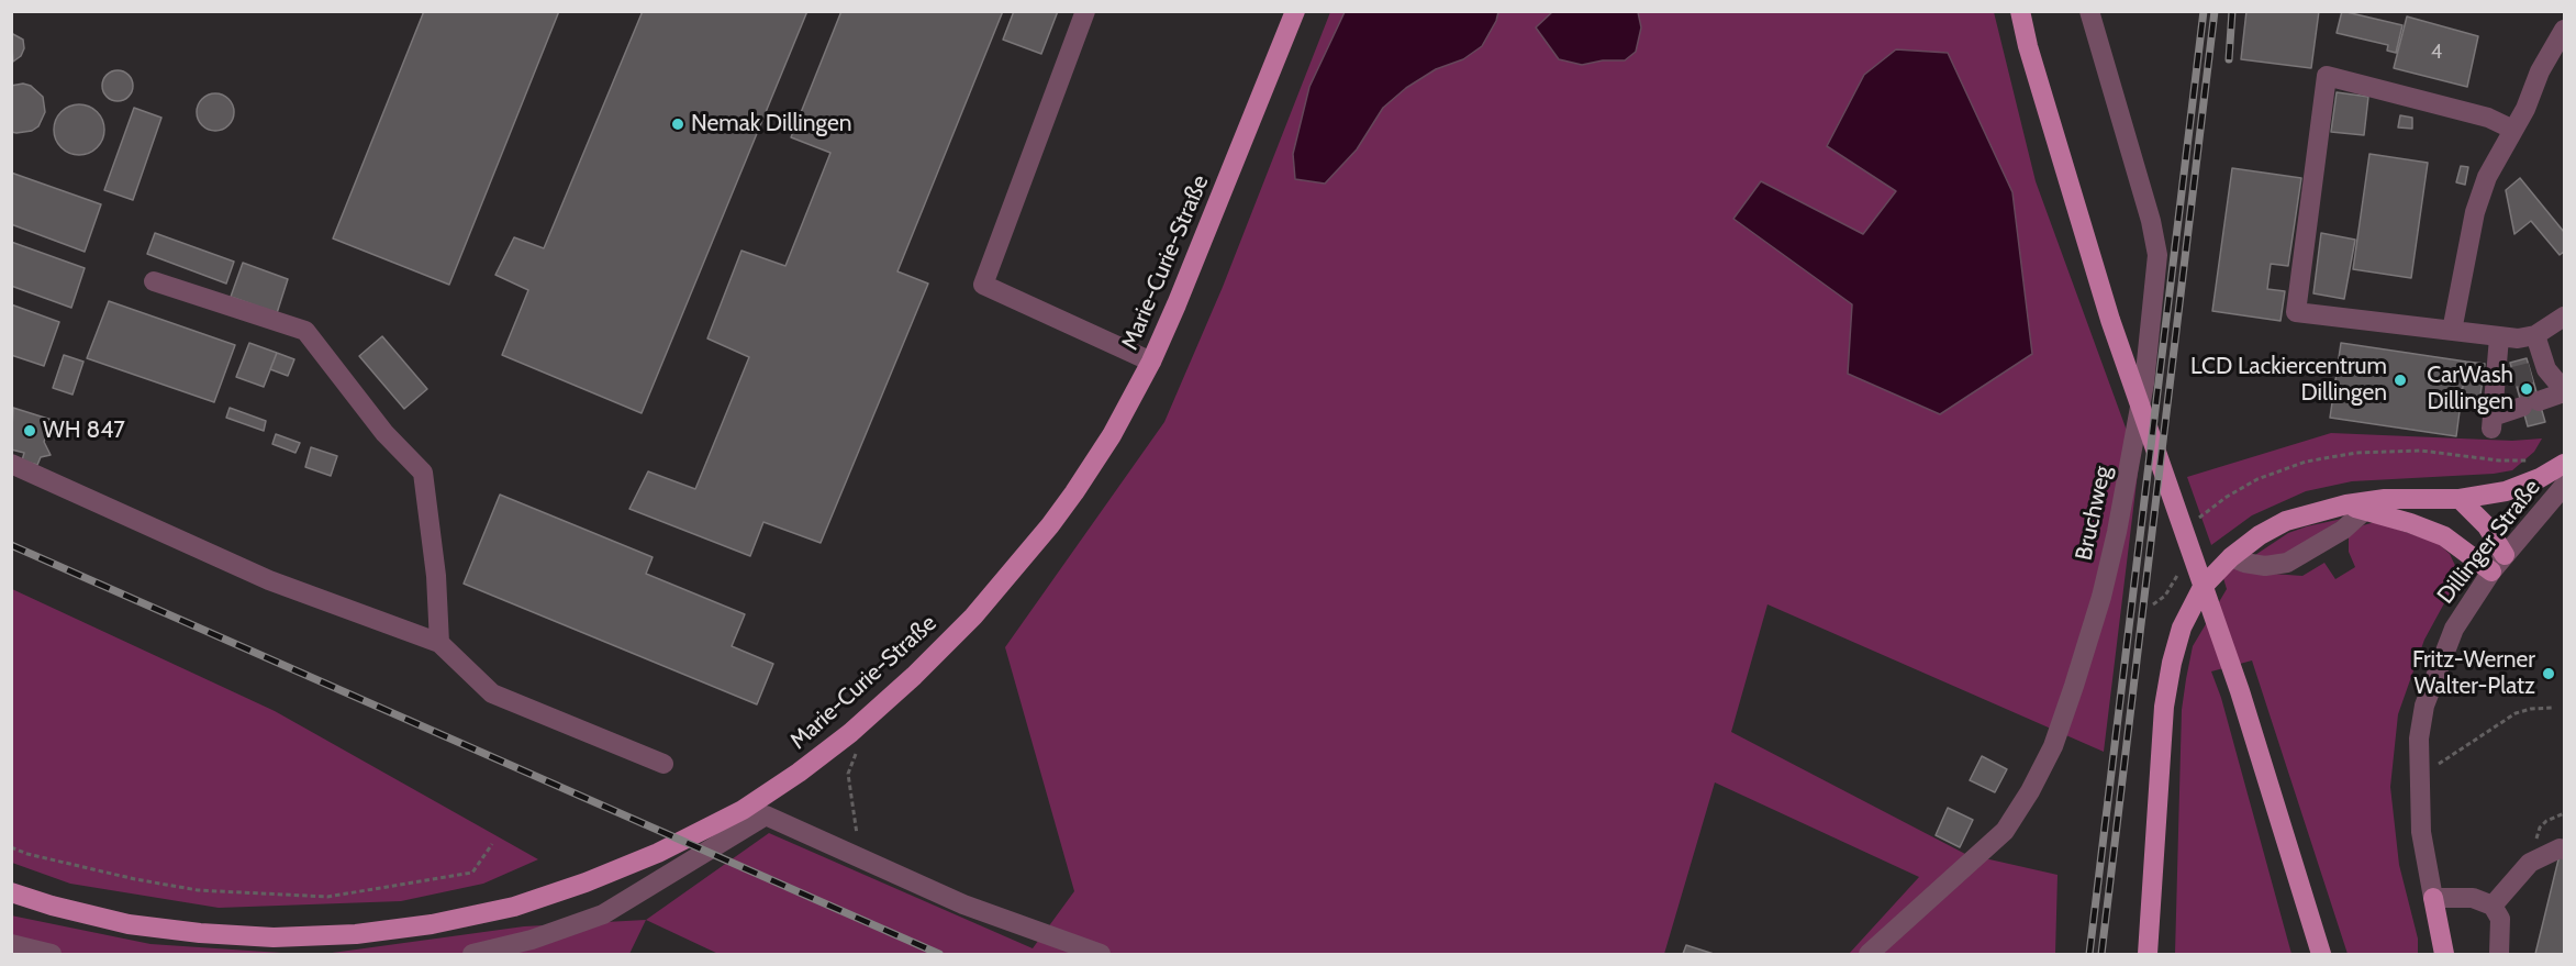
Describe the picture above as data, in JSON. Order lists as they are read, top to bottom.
{
  "streets": {
    "main road": ["Marie-Curie-Straße"],
    "street": ["Bruchweg", "Dillinger Straße"]
  },
  "places": [
    "Nemak Dillingen",
    "LCD Lackiercentrum Dillingen",
    "CarWash Dillingen",
    "WH 847",
    "Fritz-Werner Walter-Platz"
  ],
  "house_numbers": ["4"]
}
